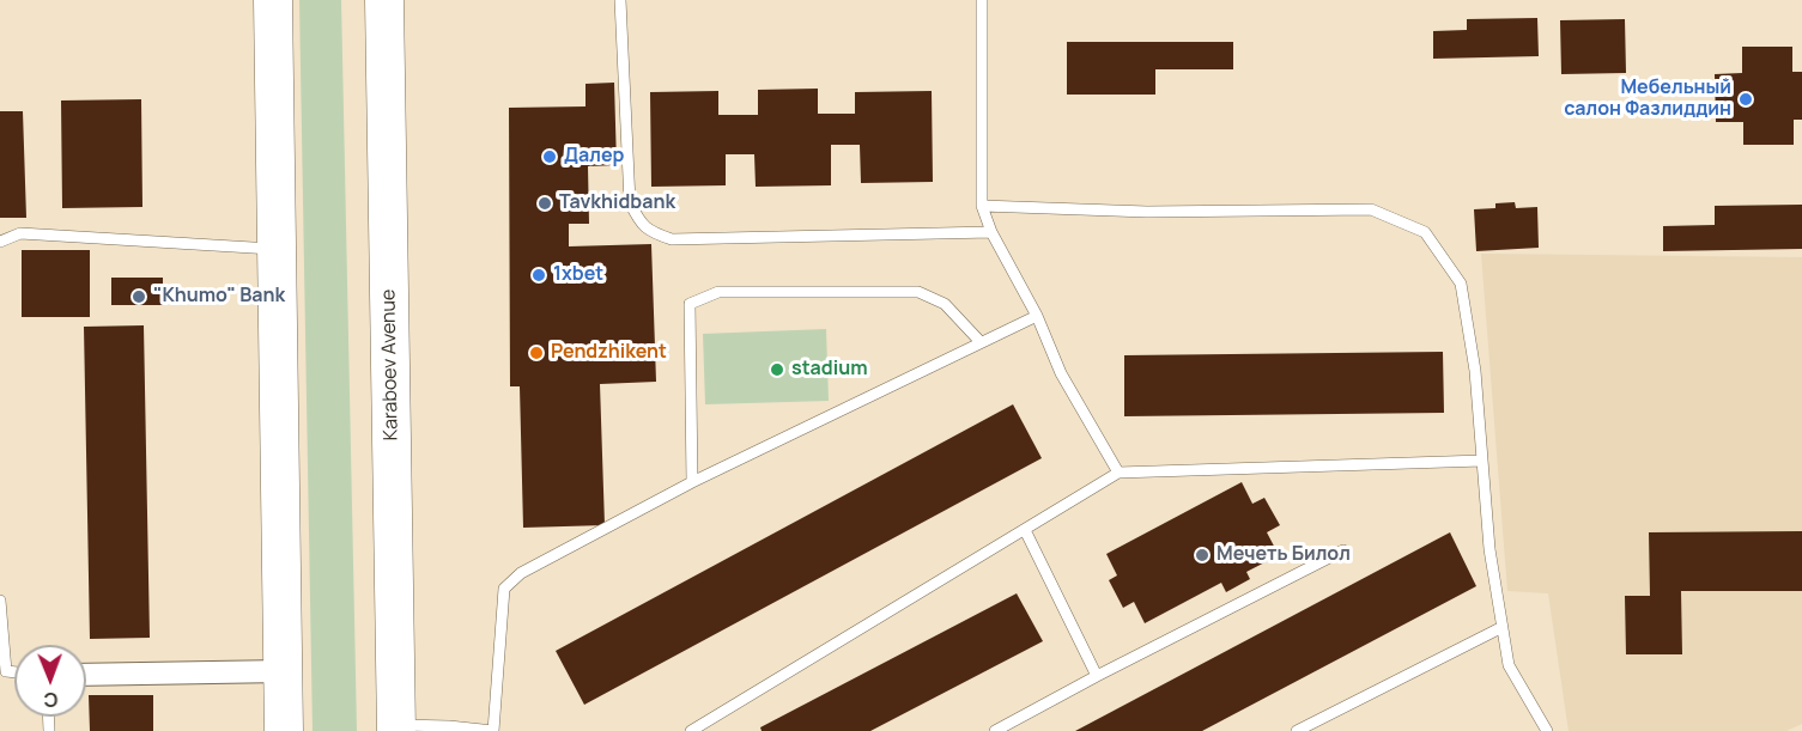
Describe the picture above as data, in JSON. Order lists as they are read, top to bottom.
{
  "streets": {
    "highway": ["Karaboev Avenue"]
  },
  "places": [
    "Мебельный салон Фазлиддин",
    "Далер",
    "Tavkhidbank",
    "1xbet",
    "\"Khumo\" Bank",
    "Pendzhikent",
    "stadium",
    "Мечеть Билол"
  ],
  "north": "bottom"
}
